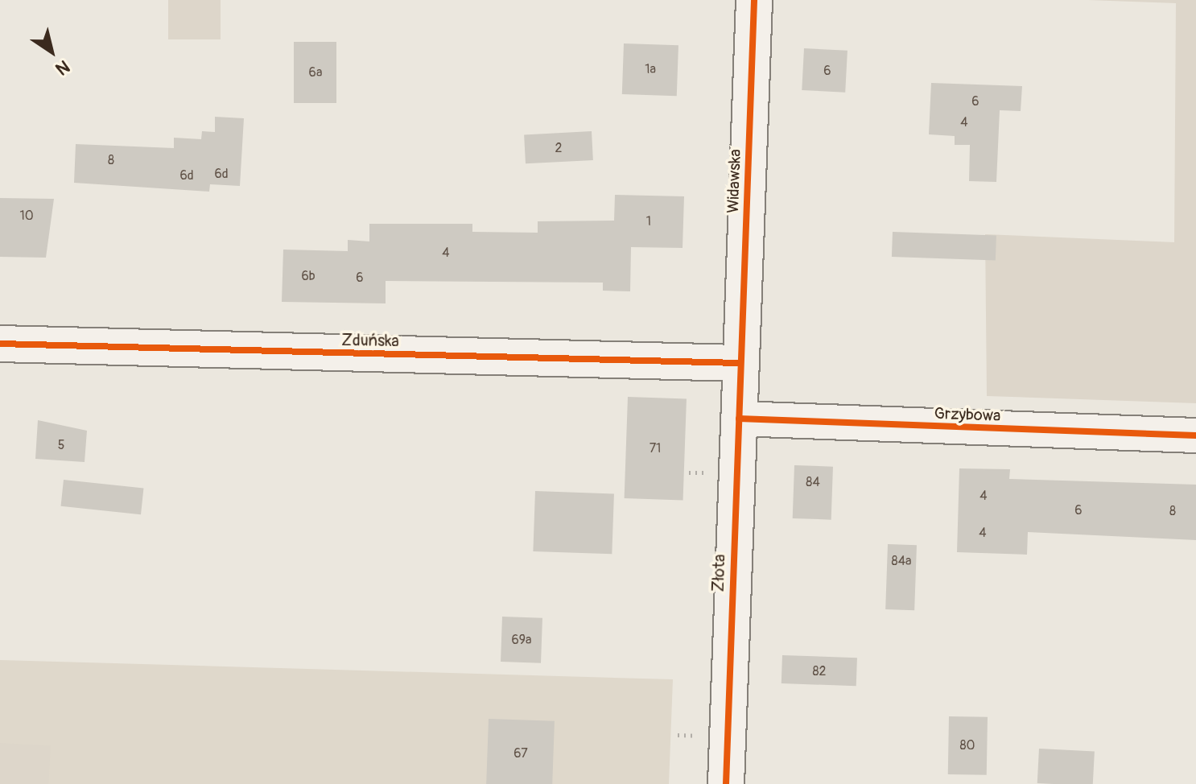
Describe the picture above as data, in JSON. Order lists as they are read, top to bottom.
{
  "streets": {
    "street": [
      "Widawska",
      "Zduńska",
      "Grzybowa",
      "Złota"
    ]
  },
  "crossings": [
    ["Widawska", "Zduńska"],
    ["Widawska", "Złota"],
    ["Zduńska", "Złota"],
    ["Grzybowa", "Złota"]
  ],
  "house_numbers": [
    "1a",
    "6",
    "6a",
    "6",
    "4",
    "2",
    "8",
    "6d",
    "6d",
    "10",
    "1",
    "4",
    "6b",
    "6",
    "5",
    "71",
    "84",
    "4",
    "6",
    "8",
    "4",
    "84a",
    "69a",
    "82",
    "80",
    "67"
  ],
  "north": "bottom right"
}
